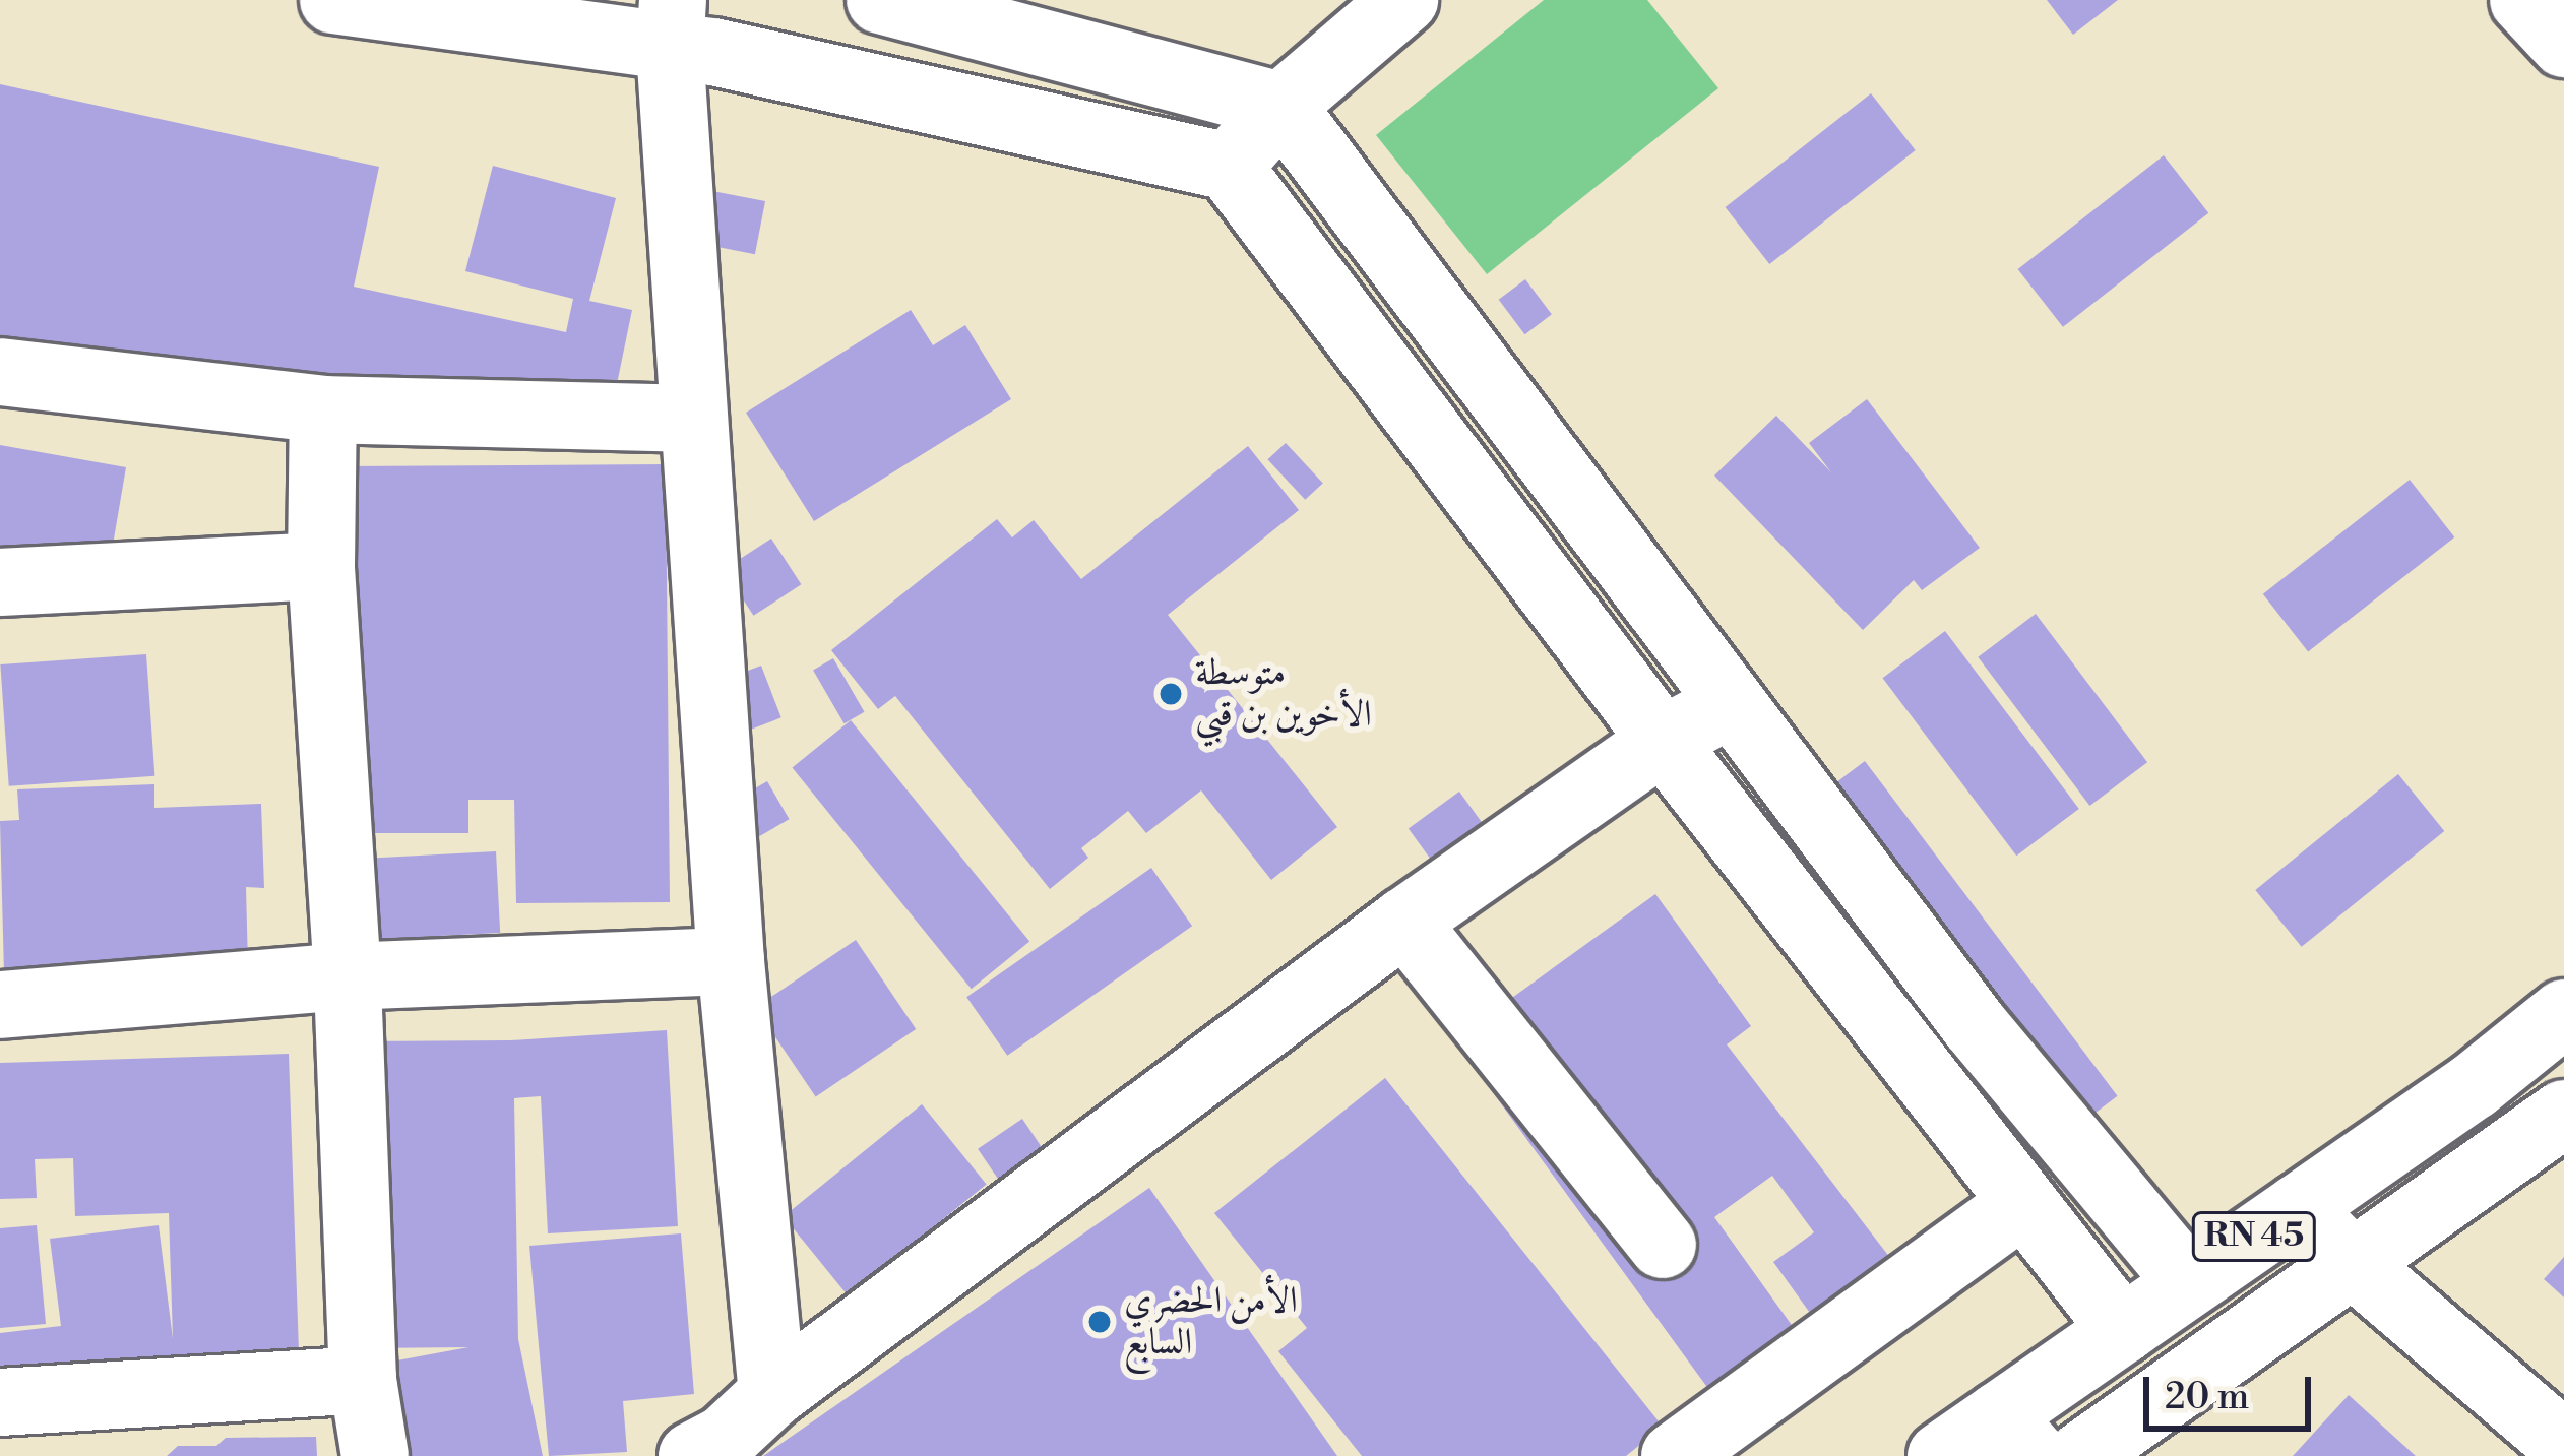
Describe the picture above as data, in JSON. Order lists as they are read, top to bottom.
{
  "streets": {
    "street": ["RN 45"]
  },
  "places": ["متوسطة الأخوين بن قبي", "الأمن الحضري السابع"],
  "scale_bar": "20 m"
}
